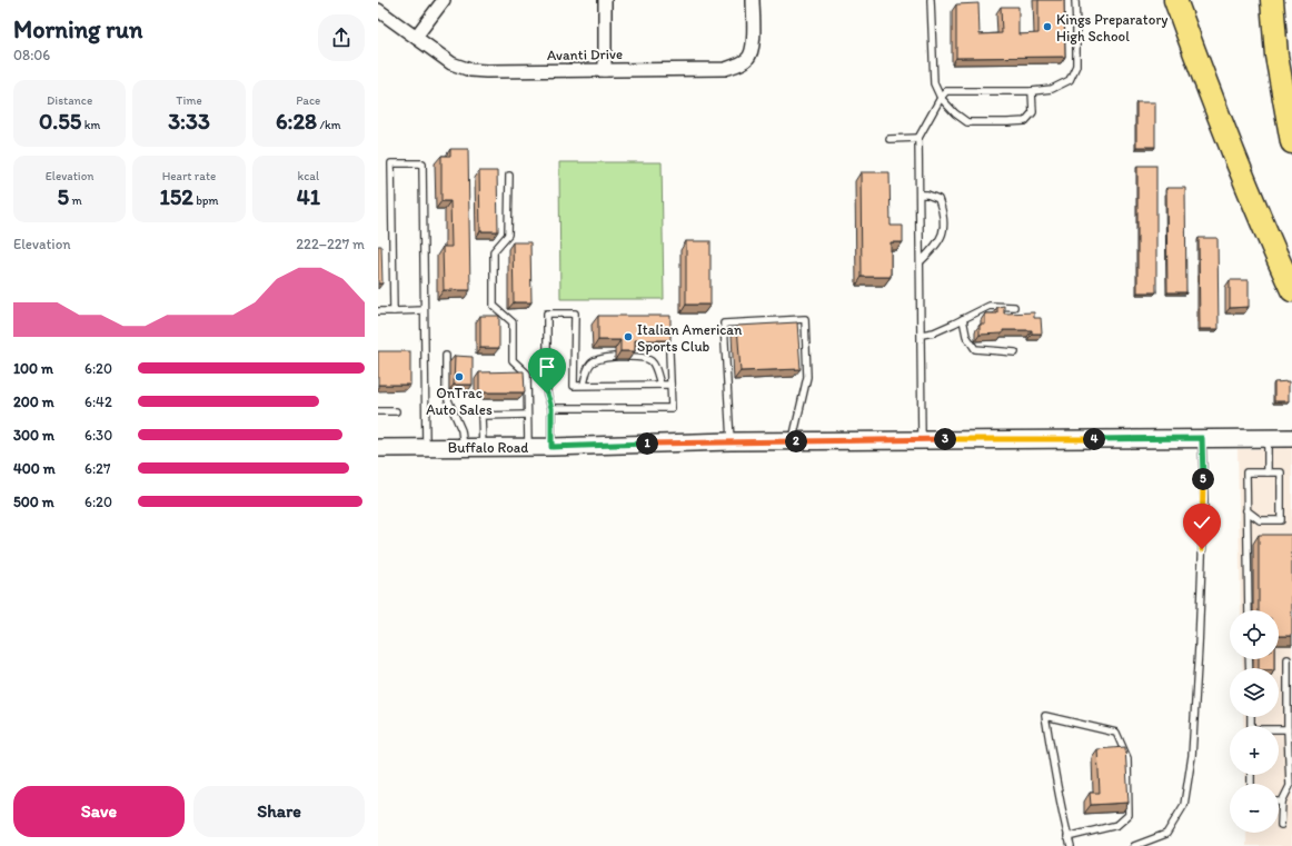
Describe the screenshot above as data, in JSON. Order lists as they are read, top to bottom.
{
  "streets": {
    "main road": ["Buffalo Road"],
    "street": ["Avanti Drive"]
  },
  "places": ["Kings Preparatory High School", "Italian American Sports Club", "OnTrac Auto Sales"],
  "page": {
    "heading": ["Morning run", "08:06"],
    "stats": [
      ["Distance", "0.55 km"],
      ["Time", "3:33"],
      ["Pace", "6:28 /km"],
      ["Elevation", "5 m"],
      ["Heart rate", "152 bpm"],
      ["kcal", "41"]
    ],
    "chart": ["Elevation", "222–227 m"],
    "list": [
      {
        "name": "100 m",
        "note": "6:20"
      },
      {
        "name": "200 m",
        "note": "6:42"
      },
      {
        "name": "300 m",
        "note": "6:30"
      },
      {
        "name": "400 m",
        "note": "6:27"
      },
      {
        "name": "500 m",
        "note": "6:20"
      }
    ],
    "pins": [
      "3",
      "4",
      "2",
      "1",
      "5"
    ],
    "map_buttons": ["+", "−"],
    "buttons": ["Save", "Share"]
  }
}
